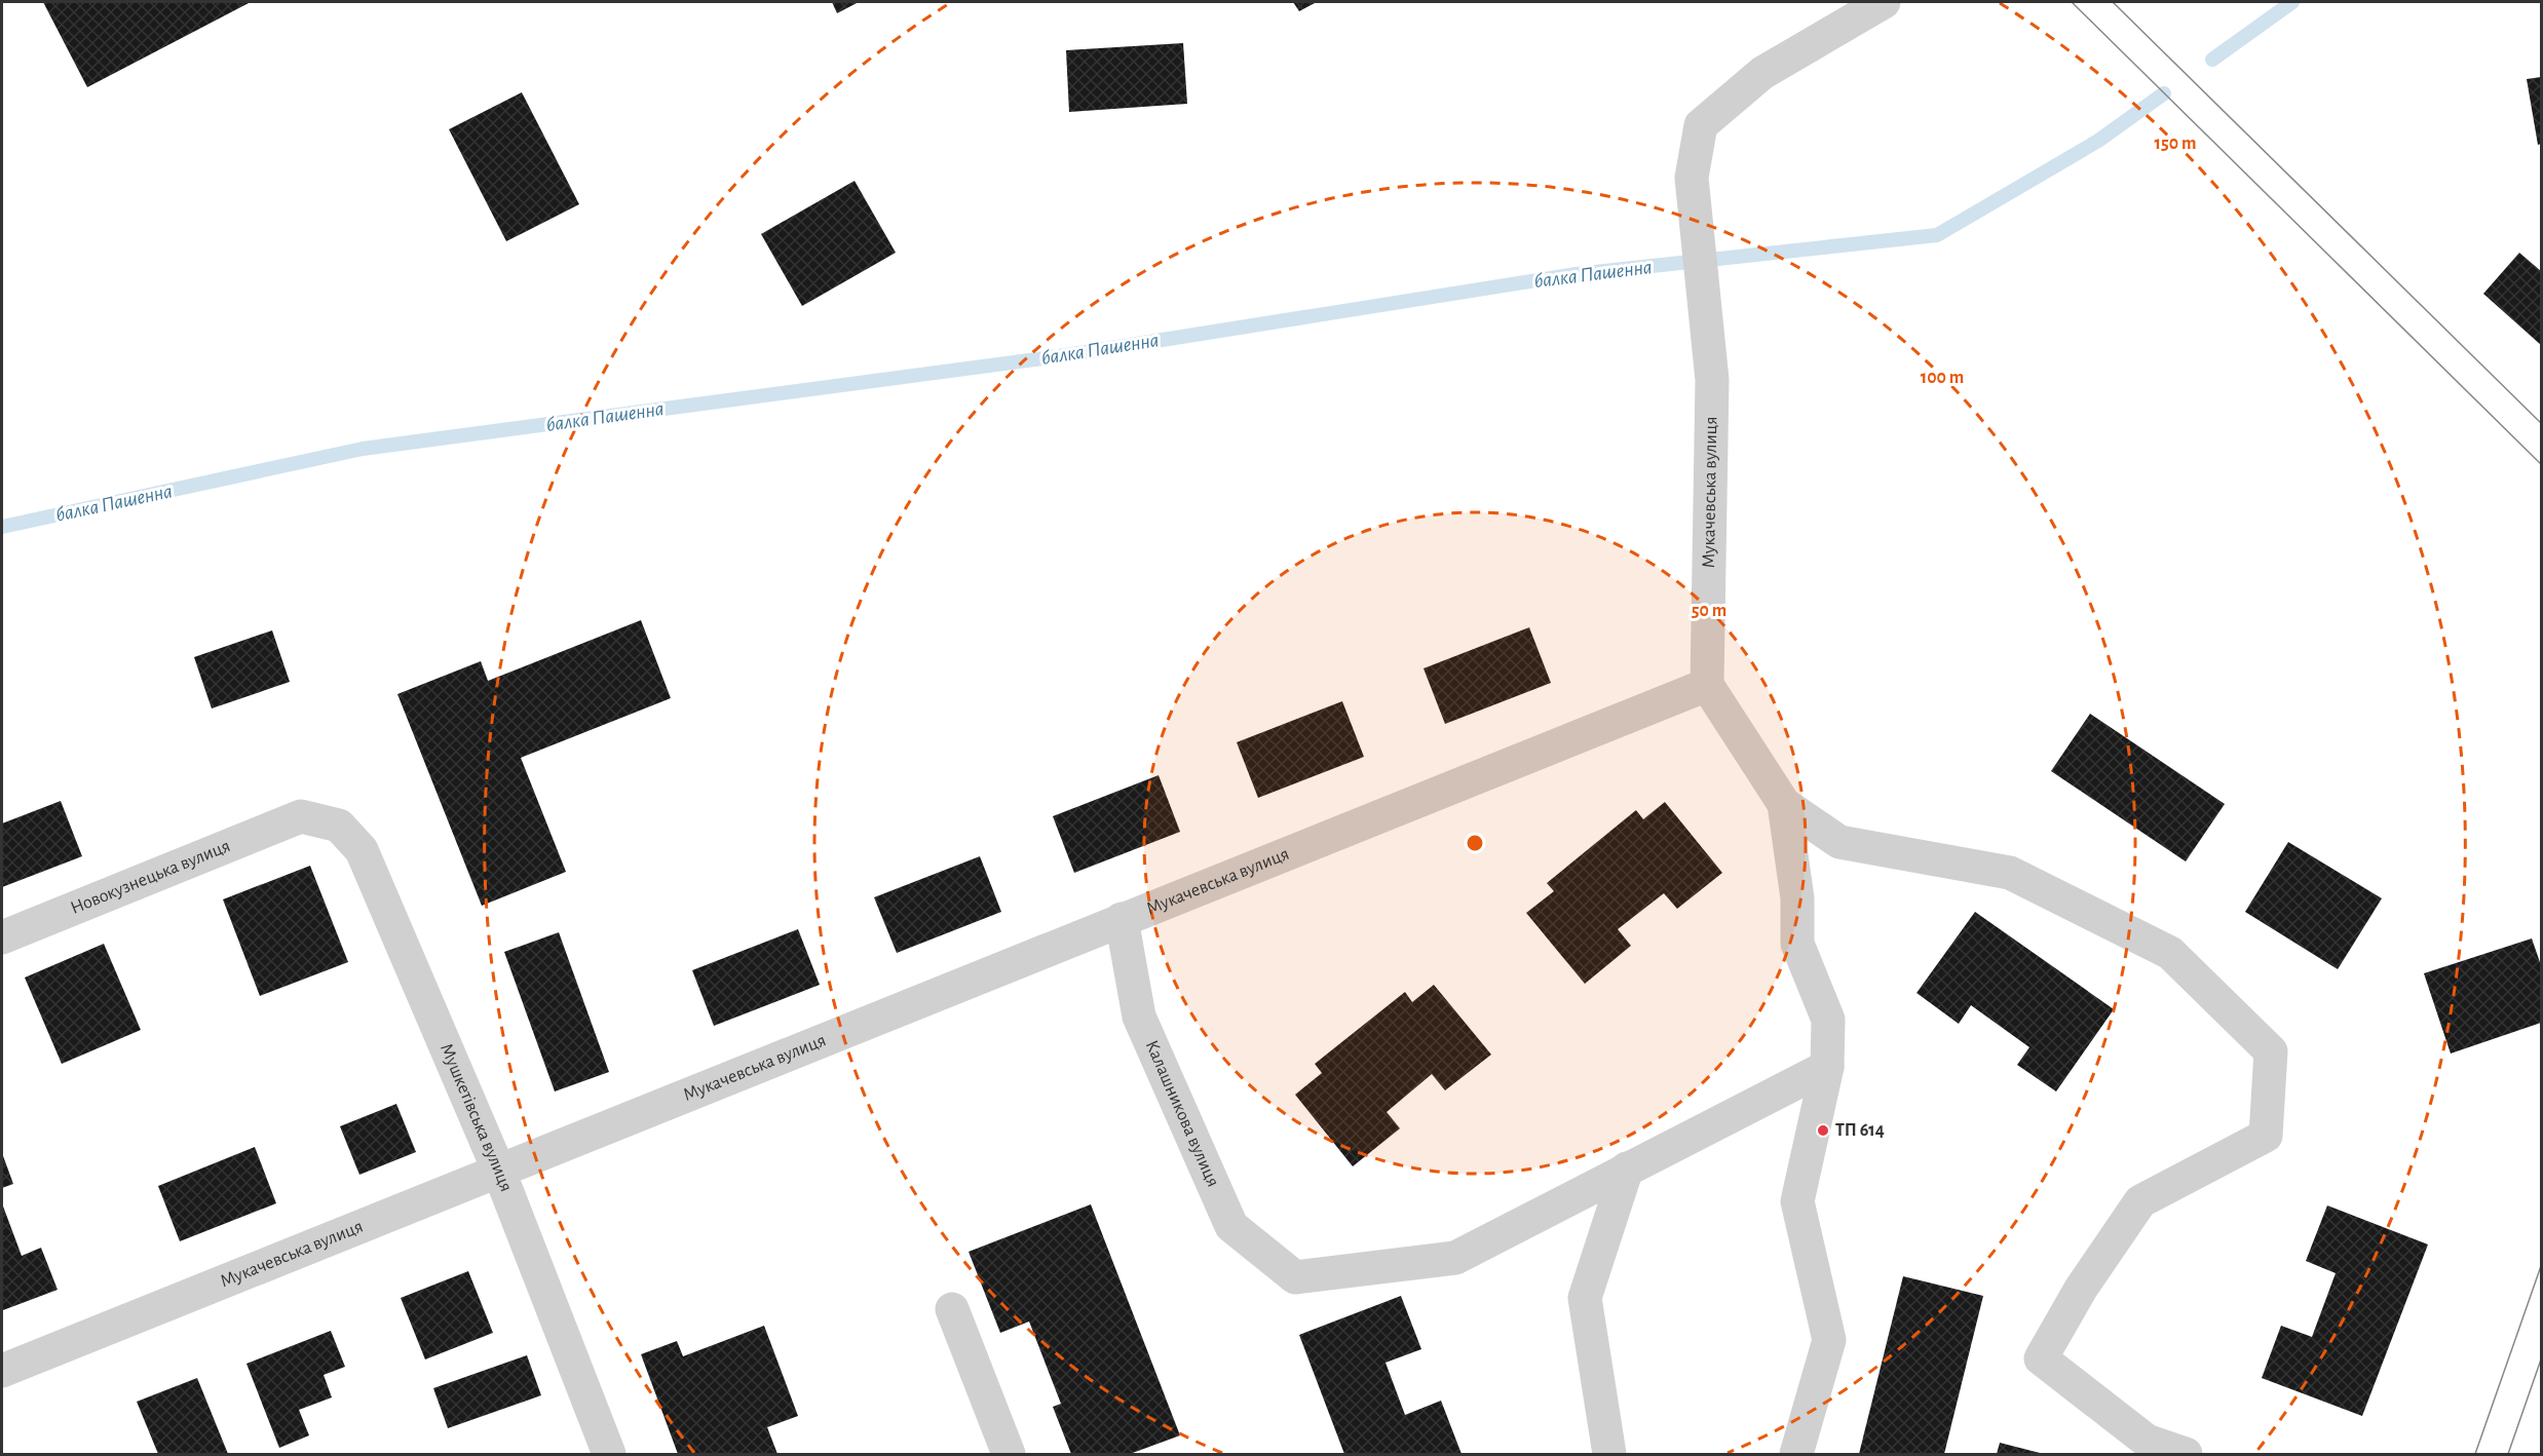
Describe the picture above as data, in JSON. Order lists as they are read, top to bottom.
{
  "streets": {
    "street": [
      "Мукачевська вулиця",
      "Новокузнецька вулиця",
      "Калашникова вулиця",
      "Мушкетівська вулиця"
    ]
  },
  "crossings": [
    ["Мукачевська вулиця", "Калашникова вулиця"],
    ["Мукачевська вулиця", "Мушкетівська вулиця"],
    ["Новокузнецька вулиця", "Мушкетівська вулиця"]
  ],
  "water": ["балка Пашенна"],
  "places": ["ТП 614"],
  "rings": ["150 m", "100 m", "50 m"]
}
